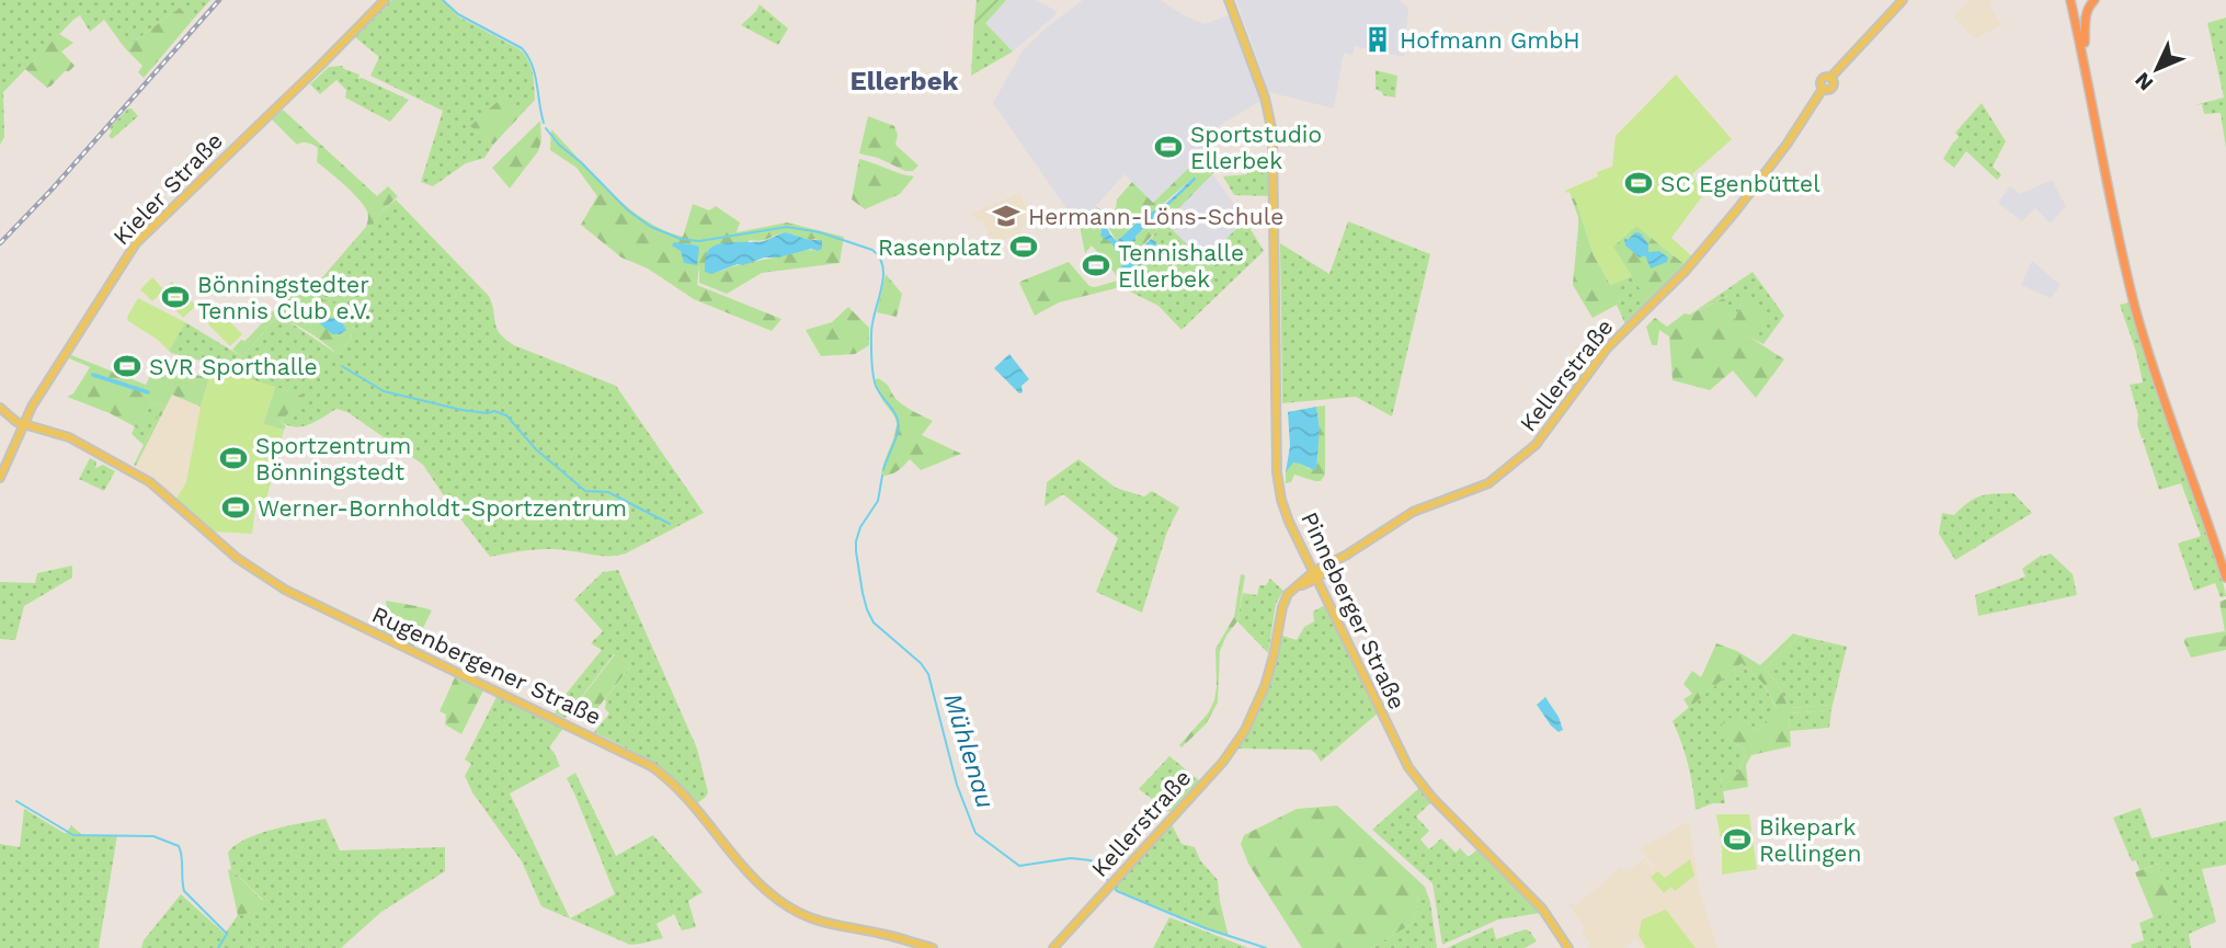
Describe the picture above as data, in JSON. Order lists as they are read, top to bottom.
{
  "streets": {
    "main road": [
      "Kieler Straße",
      "Kellerstraße",
      "Pinneberger Straße",
      "Rugenbergener Straße"
    ]
  },
  "crossings": [
    ["Kieler Straße", "Rugenbergener Straße"],
    ["Kellerstraße", "Pinneberger Straße"]
  ],
  "districts": ["Ellerbek"],
  "water": ["Mühlenau"],
  "places": {
    "building": ["Hofmann GmbH"],
    "sports": [
      "Sportstudio Ellerbek",
      "SC Egenbüttel",
      "Rasenplatz",
      "Tennishalle Ellerbek",
      "Bönningstedter Tennis Club e.V.",
      "SVR Sporthalle",
      "Sportzentrum Bönningstedt",
      "Werner-Bornholdt-Sportzentrum",
      "Bikepark Rellingen"
    ],
    "school or university": ["Hermann-Löns-Schule"]
  },
  "north": "bottom left"
}
